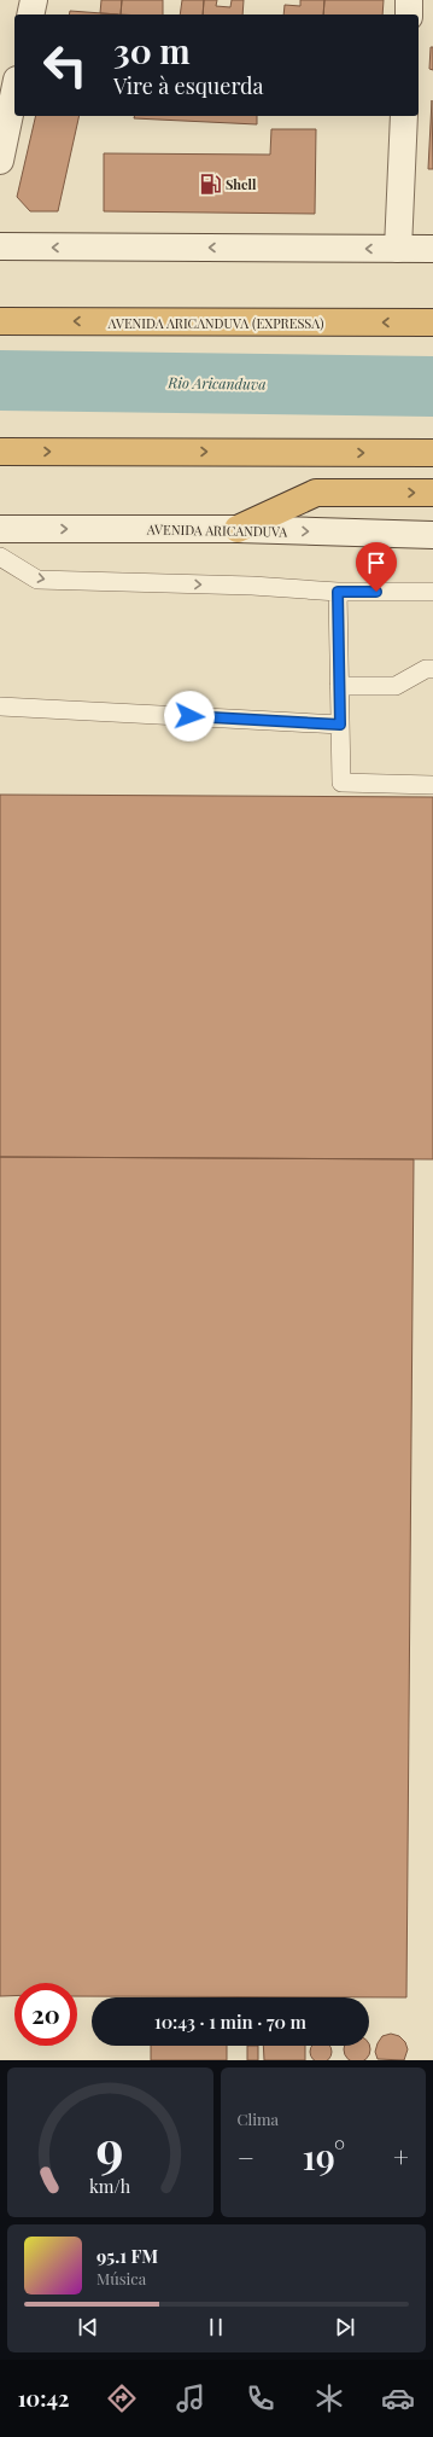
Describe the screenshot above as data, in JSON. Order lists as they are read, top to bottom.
{
  "streets": {
    "highway": ["AVENIDA ARICANDUVA (EXPRESSA)"],
    "main road": ["AVENIDA ARICANDUVA"]
  },
  "one_way": ["AVENIDA ARICANDUVA"],
  "water": ["Rio Aricanduva"],
  "places": {
    "fuel station": ["Shell"]
  },
  "page": {
    "turn": ["30 m", "Vire à esquerda"],
    "limit": "20",
    "trip": "10:43 · 1 min · 70 m",
    "tile": "Clima",
    "heat": ["−", "19°", "+"],
    "song": ["95.1 FM", "Música"],
    "tabs": "10:42",
    "gauge": ["9", "km/h"]
  }
}
